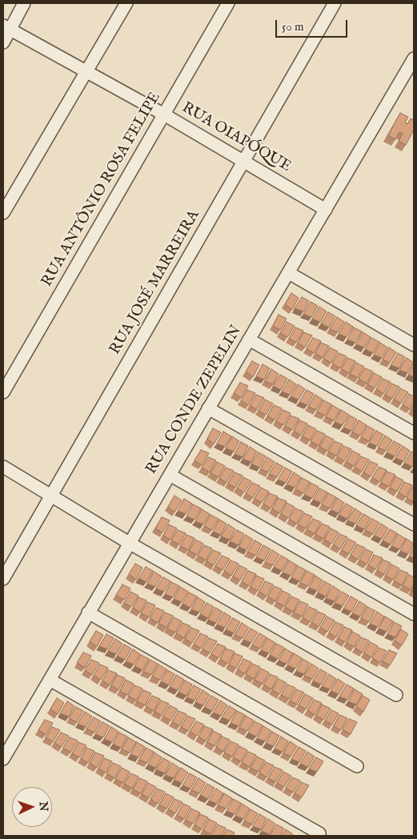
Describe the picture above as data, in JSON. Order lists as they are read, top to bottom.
{
  "streets": {
    "street": [
      "RUA OIAPÓQUE",
      "RUA ANTÔNIO ROSA FELIPE",
      "RUA JOSÉ MARREIRA",
      "RUA CONDE ZEPELIN"
    ]
  },
  "crossings": [
    ["RUA OIAPÓQUE", "RUA ANTÔNIO ROSA FELIPE"],
    ["RUA OIAPÓQUE", "RUA JOSÉ MARREIRA"],
    ["RUA OIAPÓQUE", "RUA CONDE ZEPELIN"]
  ],
  "scale_bar": "50 m",
  "north": "right"
}
